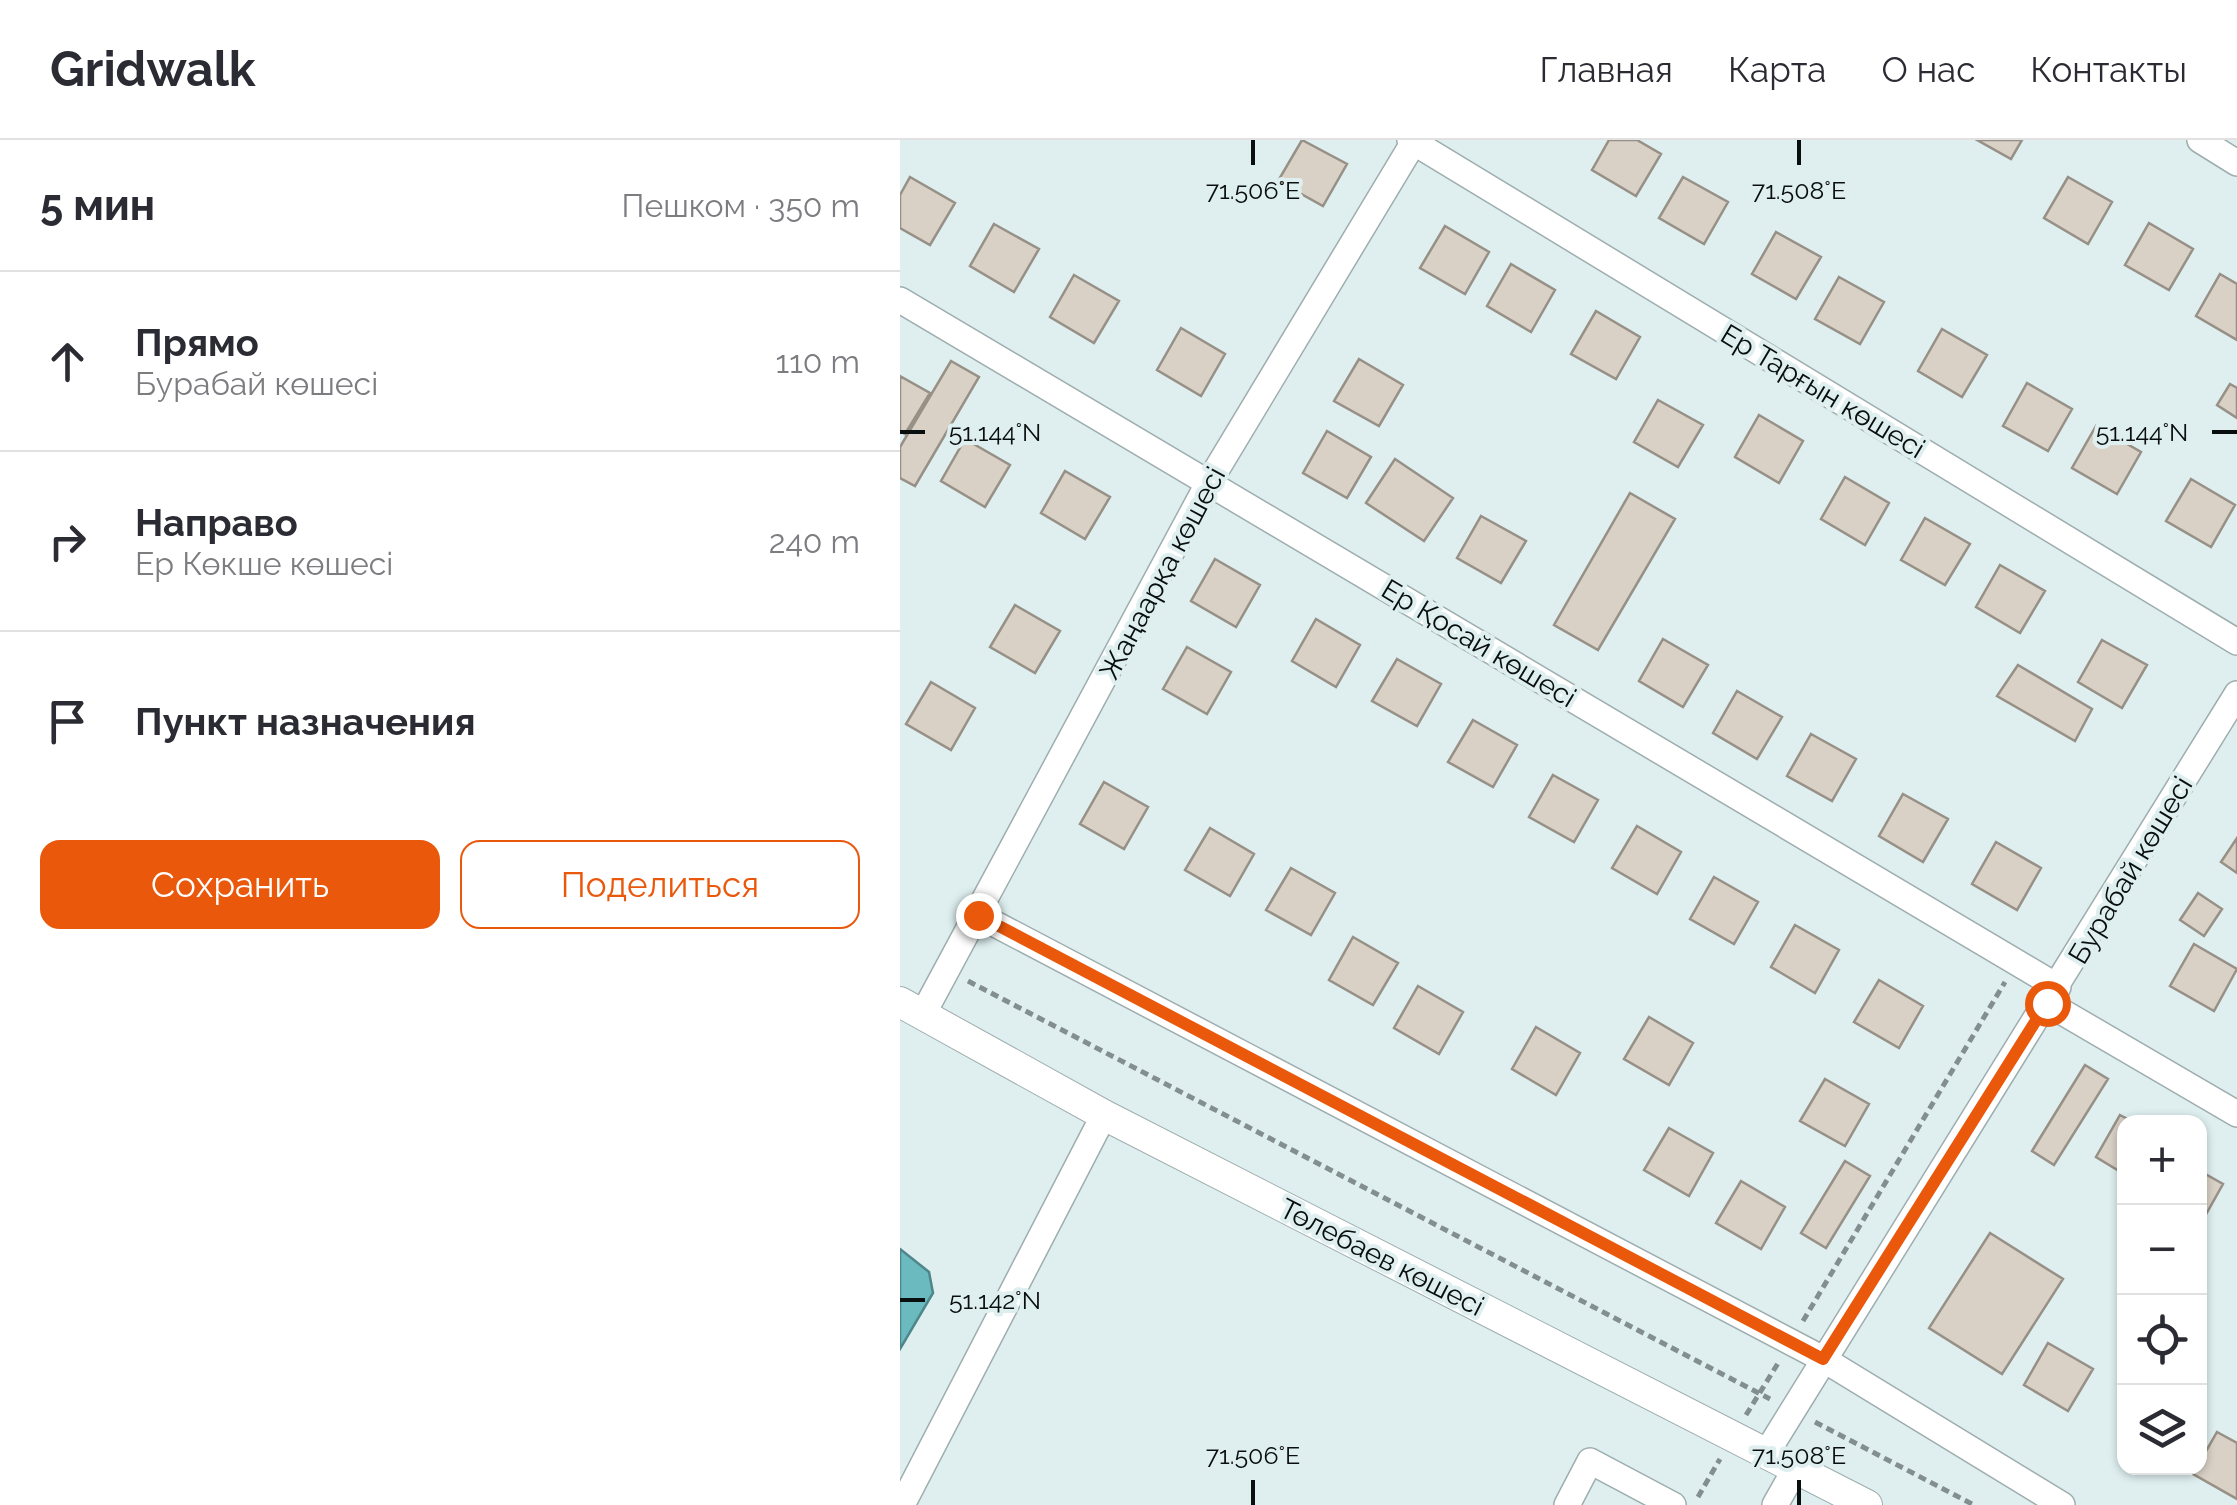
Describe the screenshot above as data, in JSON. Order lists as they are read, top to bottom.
{
  "streets": {
    "street": [
      "Ер Тарғын көшесі",
      "Жаңаарқа көшесі",
      "Ер Қосай көшесі",
      "Бурабай көшесі",
      "Төлебаев көшесі"
    ]
  },
  "crossings": [
    ["Ер Тарғын көшесі", "Жаңаарқа көшесі"],
    ["Жаңаарқа көшесі", "Ер Қосай көшесі"],
    ["Жаңаарқа көшесі", "Төлебаев көшесі"],
    ["Ер Қосай көшесі", "Бурабай көшесі"],
    ["Бурабай көшесі", "Төлебаев көшесі"]
  ],
  "page": {
    "header": "Gridwalk",
    "nav": [
      "Главная",
      "Карта",
      "О нас",
      "Контакты"
    ],
    "heading": ["5 мин", "Пешком · 350 m"],
    "list": [
      ["Прямо", "Бурабай көшесі", "110 m"],
      ["Направо", "Ер Көкше көшесі", "240 m"],
      "Пункт назначения"
    ],
    "buttons": ["Сохранить", "Поделиться"],
    "map_buttons": ["+", "−"]
  },
  "coordinates": [
    "71.506°E",
    "71.508°E",
    "51.144°N",
    "51.142°N"
  ]
}
